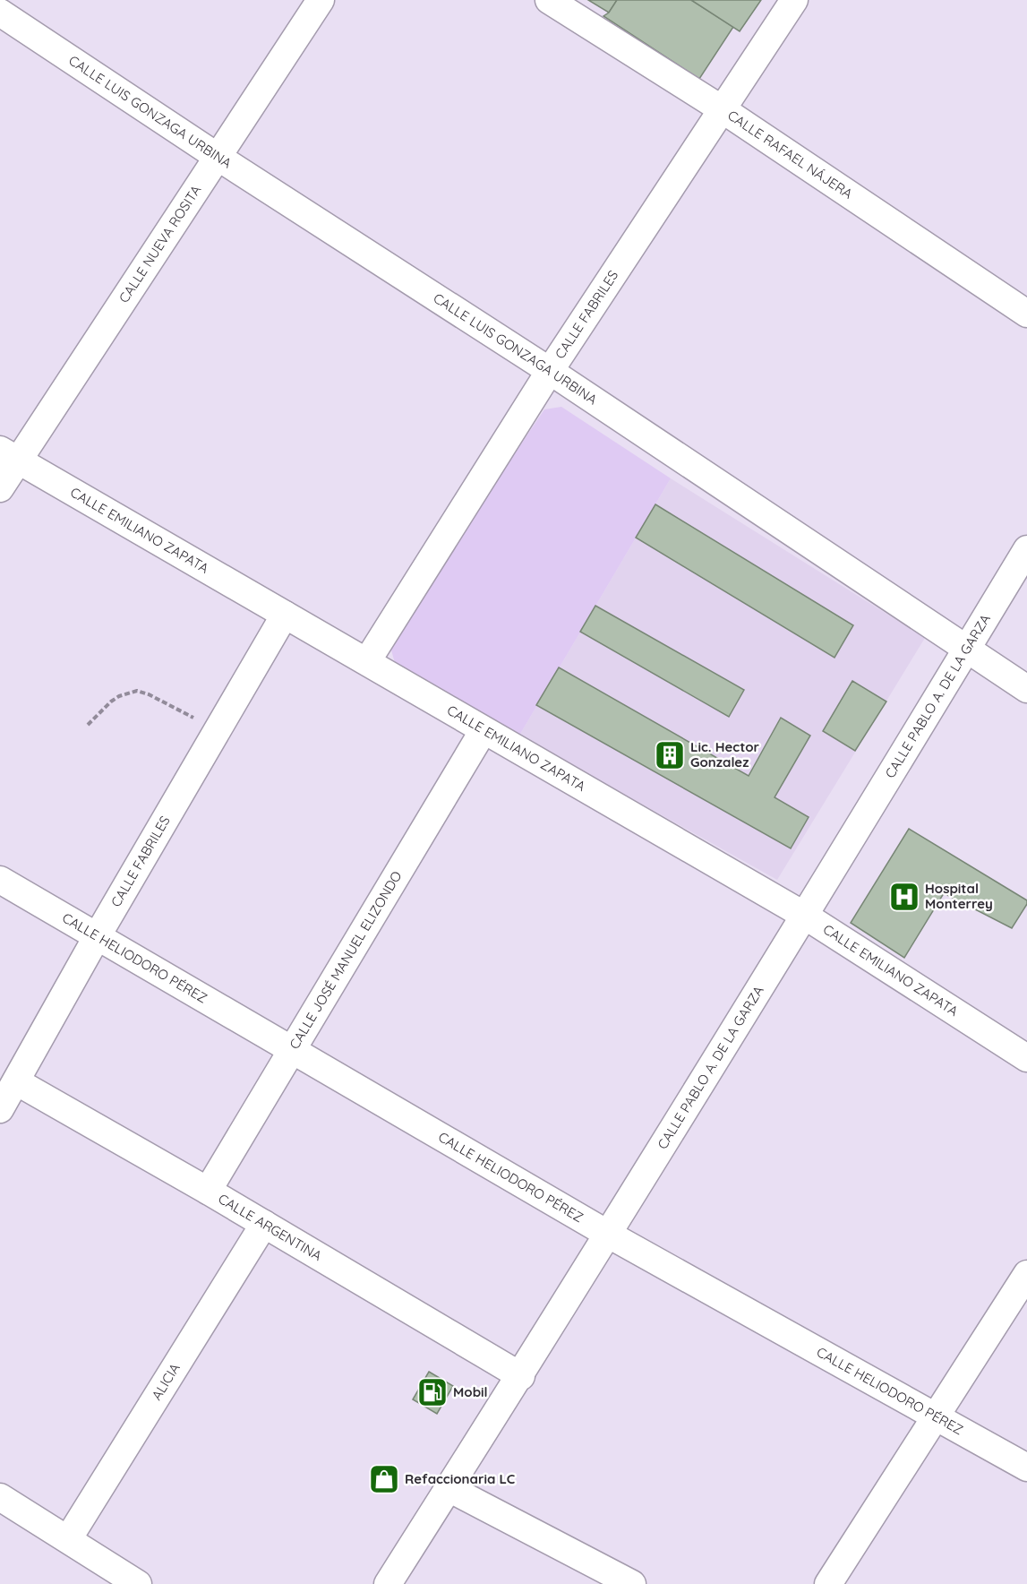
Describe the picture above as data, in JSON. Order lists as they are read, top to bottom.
{
  "streets": {
    "street": [
      "CALLE LUIS GONZAGA URBINA",
      "CALLE RAFAEL NÁJERA",
      "CALLE NUEVA ROSITA",
      "CALLE FABRILES",
      "CALLE EMILIANO ZAPATA",
      "CALLE PABLO A. DE LA GARZA",
      "CALLE HELIODORO PÉREZ",
      "CALLE JOSÉ MANUEL ELIZONDO",
      "CALLE ARGENTINA",
      "ALICIA"
    ]
  },
  "crossings": [
    ["CALLE LUIS GONZAGA URBINA", "CALLE NUEVA ROSITA"],
    ["CALLE LUIS GONZAGA URBINA", "CALLE FABRILES"],
    ["CALLE LUIS GONZAGA URBINA", "CALLE PABLO A. DE LA GARZA"],
    ["CALLE RAFAEL NÁJERA", "CALLE FABRILES"],
    ["CALLE NUEVA ROSITA", "CALLE EMILIANO ZAPATA"],
    ["CALLE FABRILES", "CALLE EMILIANO ZAPATA"],
    ["CALLE FABRILES", "CALLE HELIODORO PÉREZ"],
    ["CALLE FABRILES", "CALLE ARGENTINA"],
    ["CALLE EMILIANO ZAPATA", "CALLE PABLO A. DE LA GARZA"],
    ["CALLE EMILIANO ZAPATA", "CALLE JOSÉ MANUEL ELIZONDO"],
    ["CALLE PABLO A. DE LA GARZA", "CALLE HELIODORO PÉREZ"],
    ["CALLE PABLO A. DE LA GARZA", "CALLE ARGENTINA"],
    ["CALLE HELIODORO PÉREZ", "CALLE JOSÉ MANUEL ELIZONDO"],
    ["CALLE JOSÉ MANUEL ELIZONDO", "CALLE ARGENTINA"],
    ["CALLE ARGENTINA", "ALICIA"]
  ],
  "places": {
    "building": ["Lic. Hector Gonzalez"],
    "hospital": ["Hospital Monterrey"],
    "fuel station": ["Mobil"],
    "shop": ["Refaccionaria LC"]
  }
}
